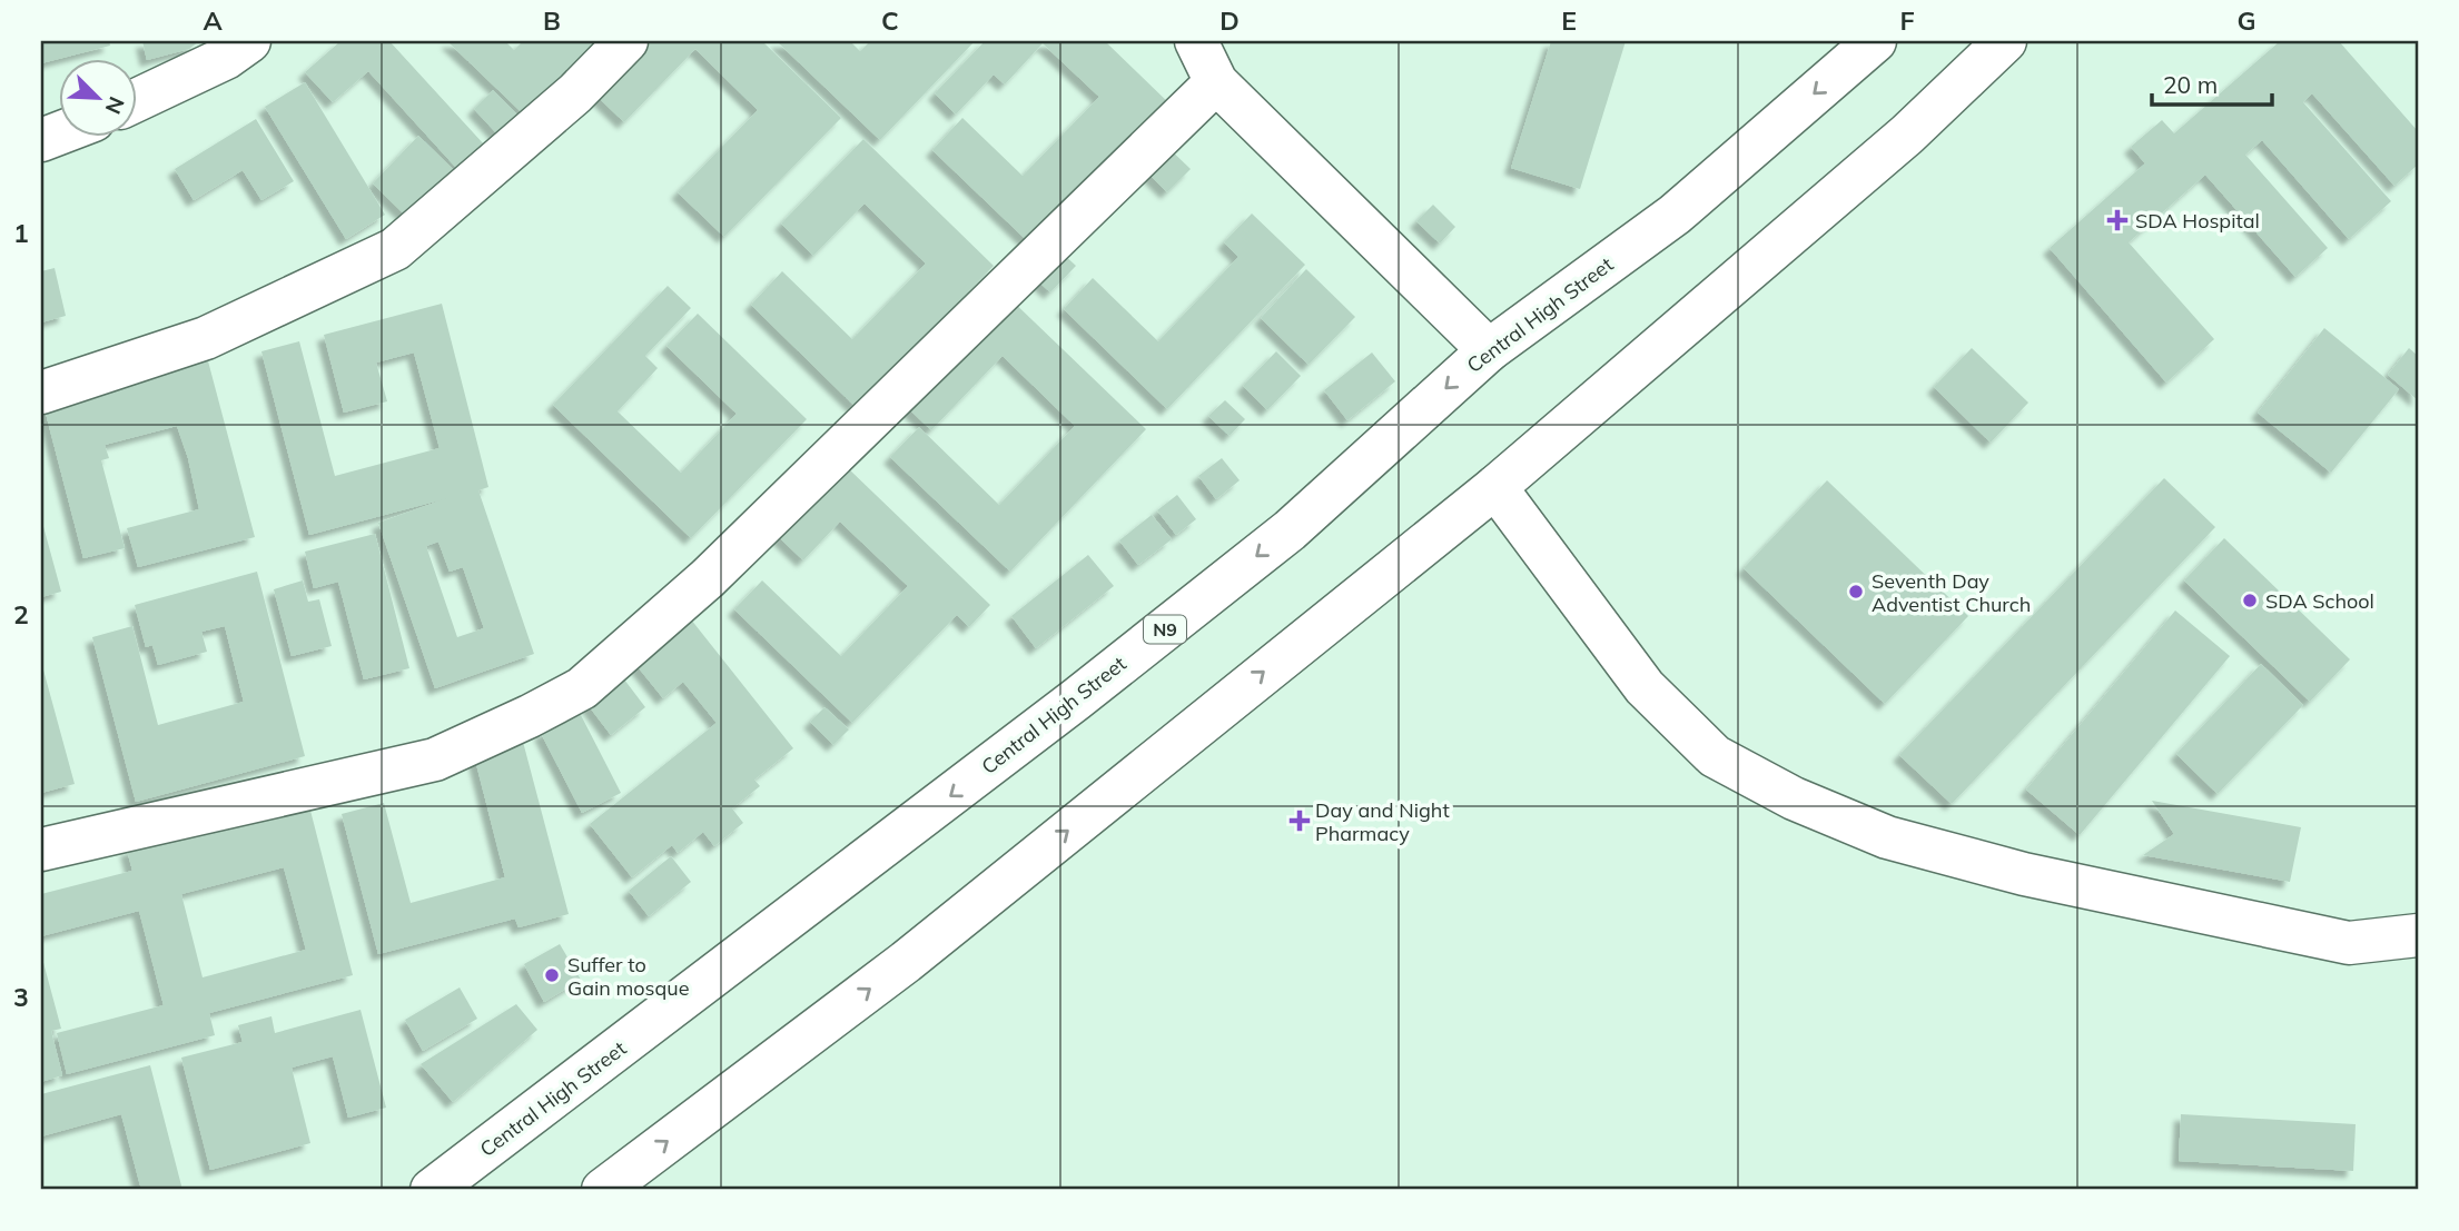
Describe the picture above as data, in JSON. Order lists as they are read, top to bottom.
{
  "streets": {
    "main road": ["Central High Street", "N9"]
  },
  "places": {
    "health": ["SDA Hospital", "Day and Night Pharmacy"],
    "other": ["Seventh Day Adventist Church", "SDA School", "Suffer to Gain mosque"]
  },
  "scale_bar": "20 m",
  "north": "bottom right",
  "grid": {
    "columns": [
      "A",
      "B",
      "C",
      "D",
      "E",
      "F",
      "G"
    ],
    "rows": ["1", "2", "3"]
  }
}
